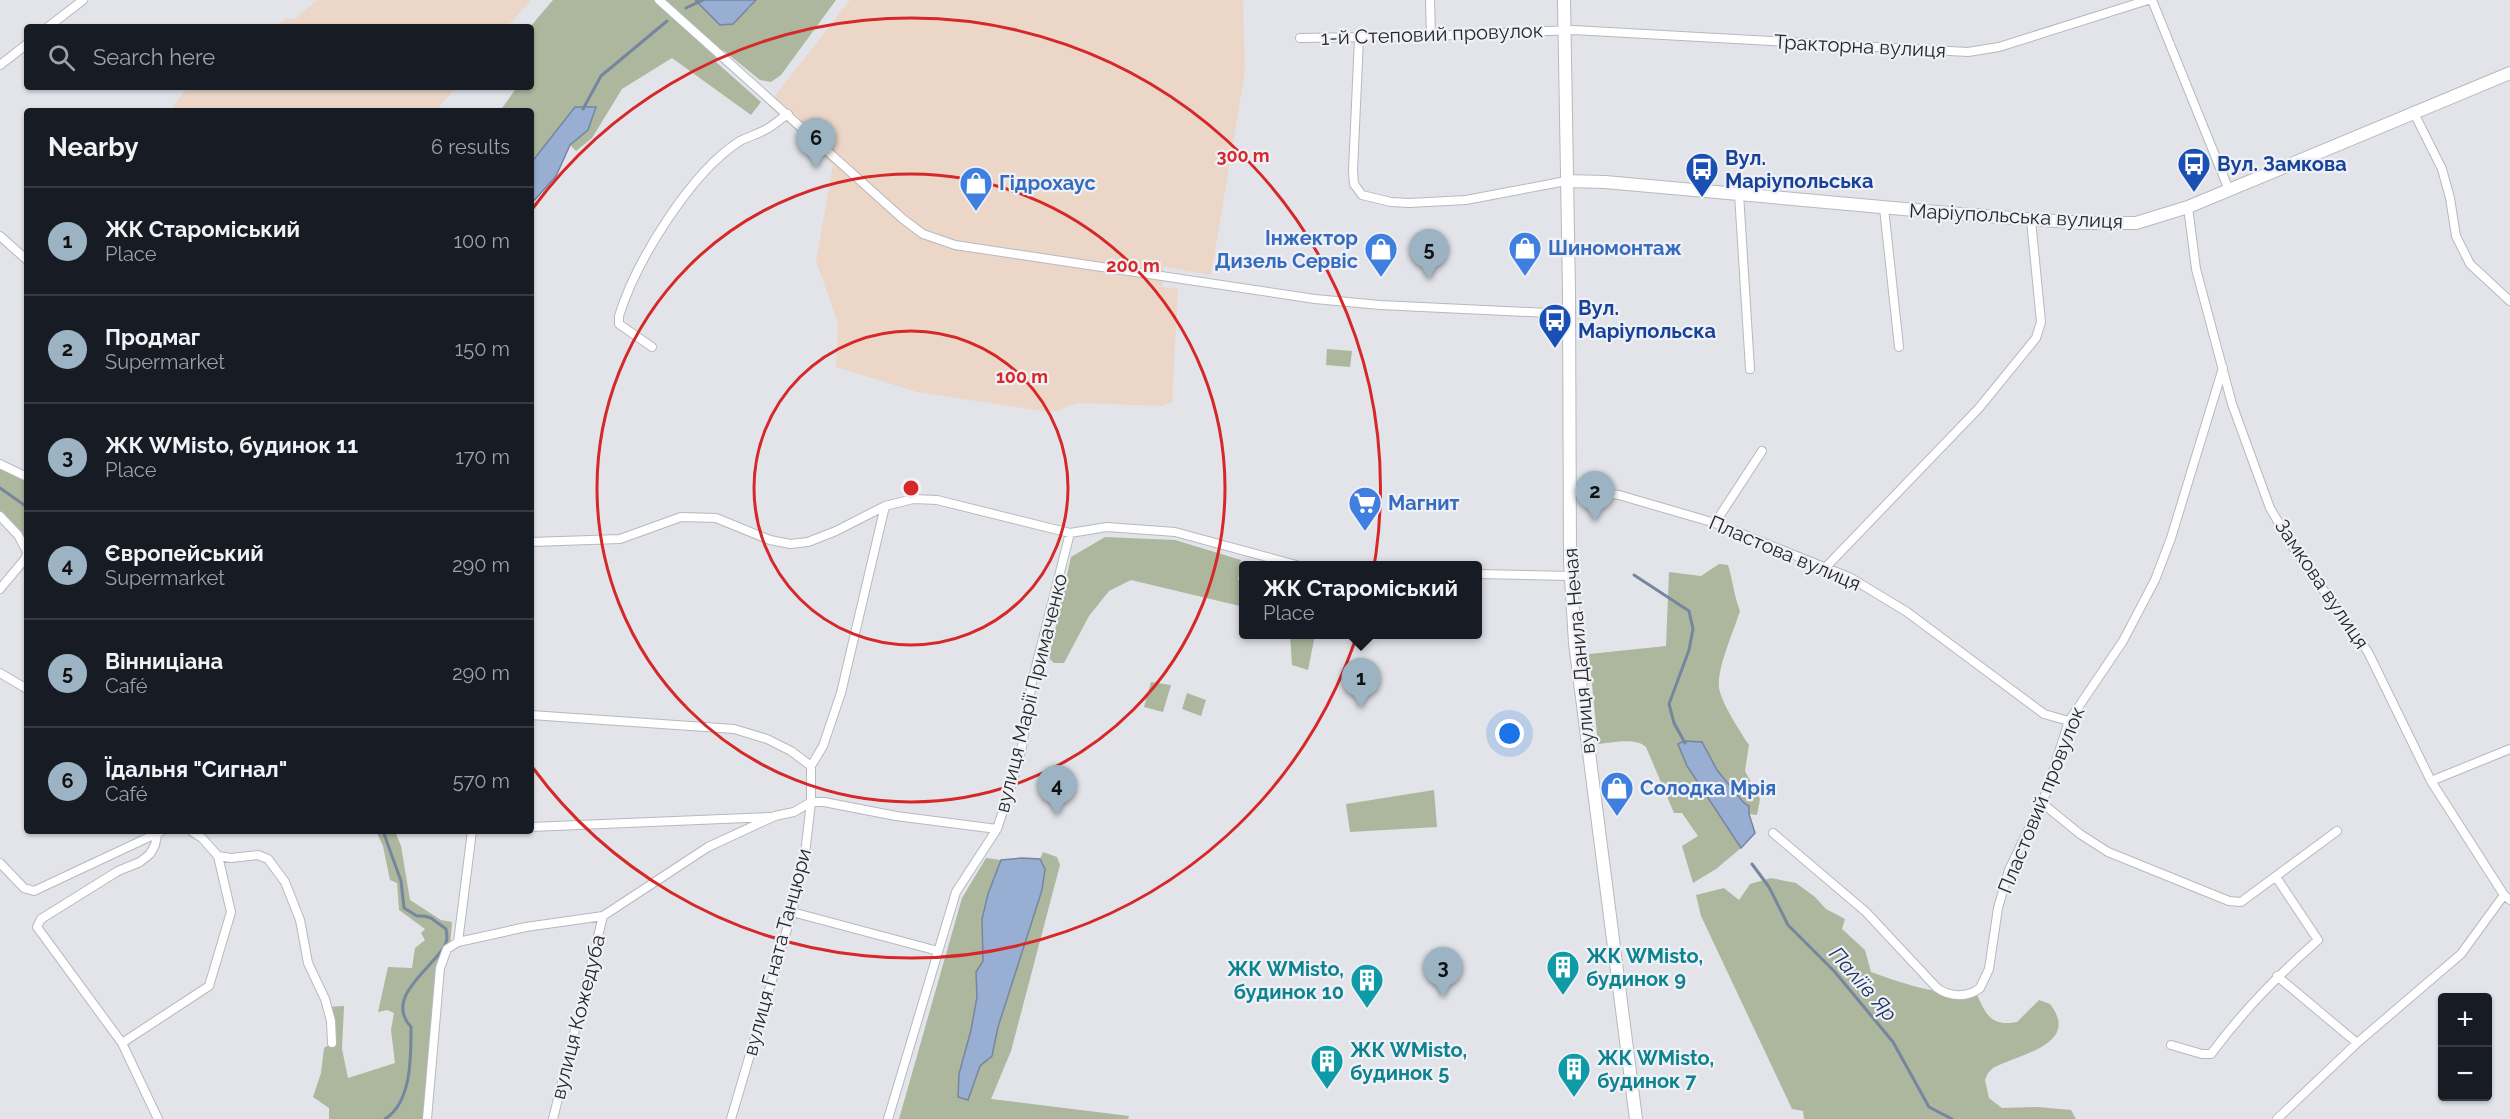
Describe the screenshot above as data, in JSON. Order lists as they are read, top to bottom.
{
  "streets": {
    "main road": ["Маріупольська вулиця", "вулиця Данила Нечая"],
    "street": [
      "1-й Степовий провулок",
      "Тракторна вулиця",
      "Пластова вулиця",
      "Замкова вулиця",
      "вулиця Марії Примаченко",
      "Пластовий провулок",
      "вулиця Гната Танцюри",
      "вулиця Кожедуба"
    ]
  },
  "crossings": [
    ["1-й Степовий провулок", "Тракторна вулиця"],
    ["1-й Степовий провулок", "вулиця Данила Нечая"],
    ["Тракторна вулиця", "вулиця Данила Нечая"],
    ["Маріупольська вулиця", "Замкова вулиця"],
    ["Маріупольська вулиця", "вулиця Данила Нечая"],
    ["Пластова вулиця", "вулиця Данила Нечая"],
    ["Пластова вулиця", "Пластовий провулок"],
    ["Замкова вулиця", "Пластовий провулок"]
  ],
  "water": ["Паліїв Яр"],
  "places": {
    "bus stop": ["Вул. Замкова", "Вул. Маріупольська", "Вул. Маріупольска"],
    "shop": [
      "Гідрохаус",
      "Шиномонтаж",
      "Інжектор Дизель Сервіс",
      "Солодка Мрія"
    ],
    "supermarket": ["Магнит"],
    "building": [
      "ЖК WMisto, будинок 9",
      "ЖК WMisto, будинок 10",
      "ЖК WMisto, будинок 5",
      "ЖК WMisto, будинок 7"
    ]
  },
  "page": {
    "search": "Search here",
    "heading": ["Nearby", "6 results"],
    "pins": [
      "6",
      "5",
      "2",
      "1",
      "4",
      "3"
    ],
    "list": [
      {
        "mark": "1",
        "name": "ЖК Староміський",
        "note": "Place",
        "value": "100 m"
      },
      {
        "mark": "2",
        "name": "Продмаг",
        "note": "Supermarket",
        "value": "150 m"
      },
      {
        "mark": "3",
        "name": "ЖК WMisto, будинок 11",
        "note": "Place",
        "value": "170 m"
      },
      {
        "mark": "4",
        "name": "Європейський",
        "note": "Supermarket",
        "value": "290 m"
      },
      {
        "mark": "5",
        "name": "Вінниціана",
        "note": "Café",
        "value": "290 m"
      },
      {
        "mark": "6",
        "name": "Їдальня \"Сигнал\"",
        "note": "Café",
        "value": "570 m"
      }
    ],
    "popup": ["ЖК Староміський", "Place"],
    "map_buttons": ["+", "−"]
  },
  "rings": ["300 m", "200 m", "100 m"]
}
